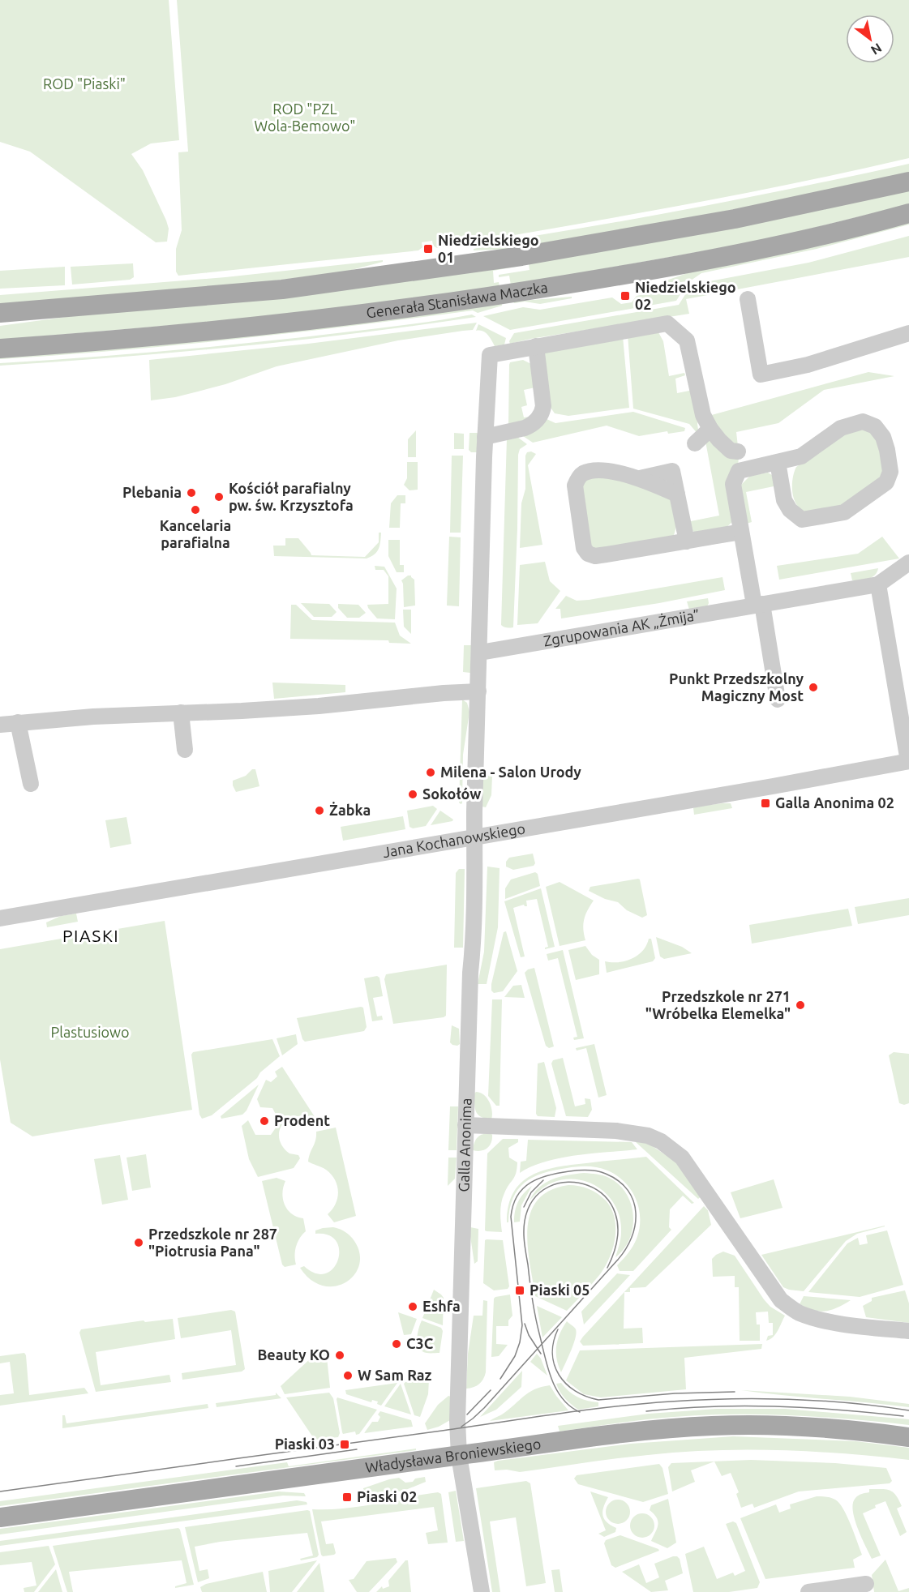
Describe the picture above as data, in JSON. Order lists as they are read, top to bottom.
{
  "streets": {
    "main road": ["Generała Stanisława Maczka", "Władysława Broniewskiego"],
    "street": ["Zgrupowania AK „Żmija”", "Jana Kochanowskiego", "Galla Anonima"]
  },
  "crossings": [
    ["Zgrupowania AK „Żmija”", "Galla Anonima"],
    ["Jana Kochanowskiego", "Galla Anonima"],
    ["Galla Anonima", "Władysława Broniewskiego"]
  ],
  "districts": ["PIASKI"],
  "parks": ["ROD \"Piaski\"", "ROD \"PZL Wola-Bemowo\"", "Plastusiowo"],
  "places": {
    "transit": [
      "Niedzielskiego 01",
      "Niedzielskiego 02",
      "Galla Anonima 02",
      "Piaski 05",
      "Piaski 03",
      "Piaski 02"
    ],
    "other": [
      "Plebania",
      "Kościół parafialny pw. św. Krzysztofa",
      "Kancelaria parafialna",
      "Punkt Przedszkolny Magiczny Most",
      "Milena - Salon Urody",
      "Sokołów",
      "Żabka",
      "Przedszkole nr 271 \"Wróbelka Elemelka\"",
      "Prodent",
      "Przedszkole nr 287 \"Piotrusia Pana\"",
      "Eshfa",
      "C3C",
      "Beauty KO",
      "W Sam Raz"
    ]
  },
  "north": "bottom right"
}
